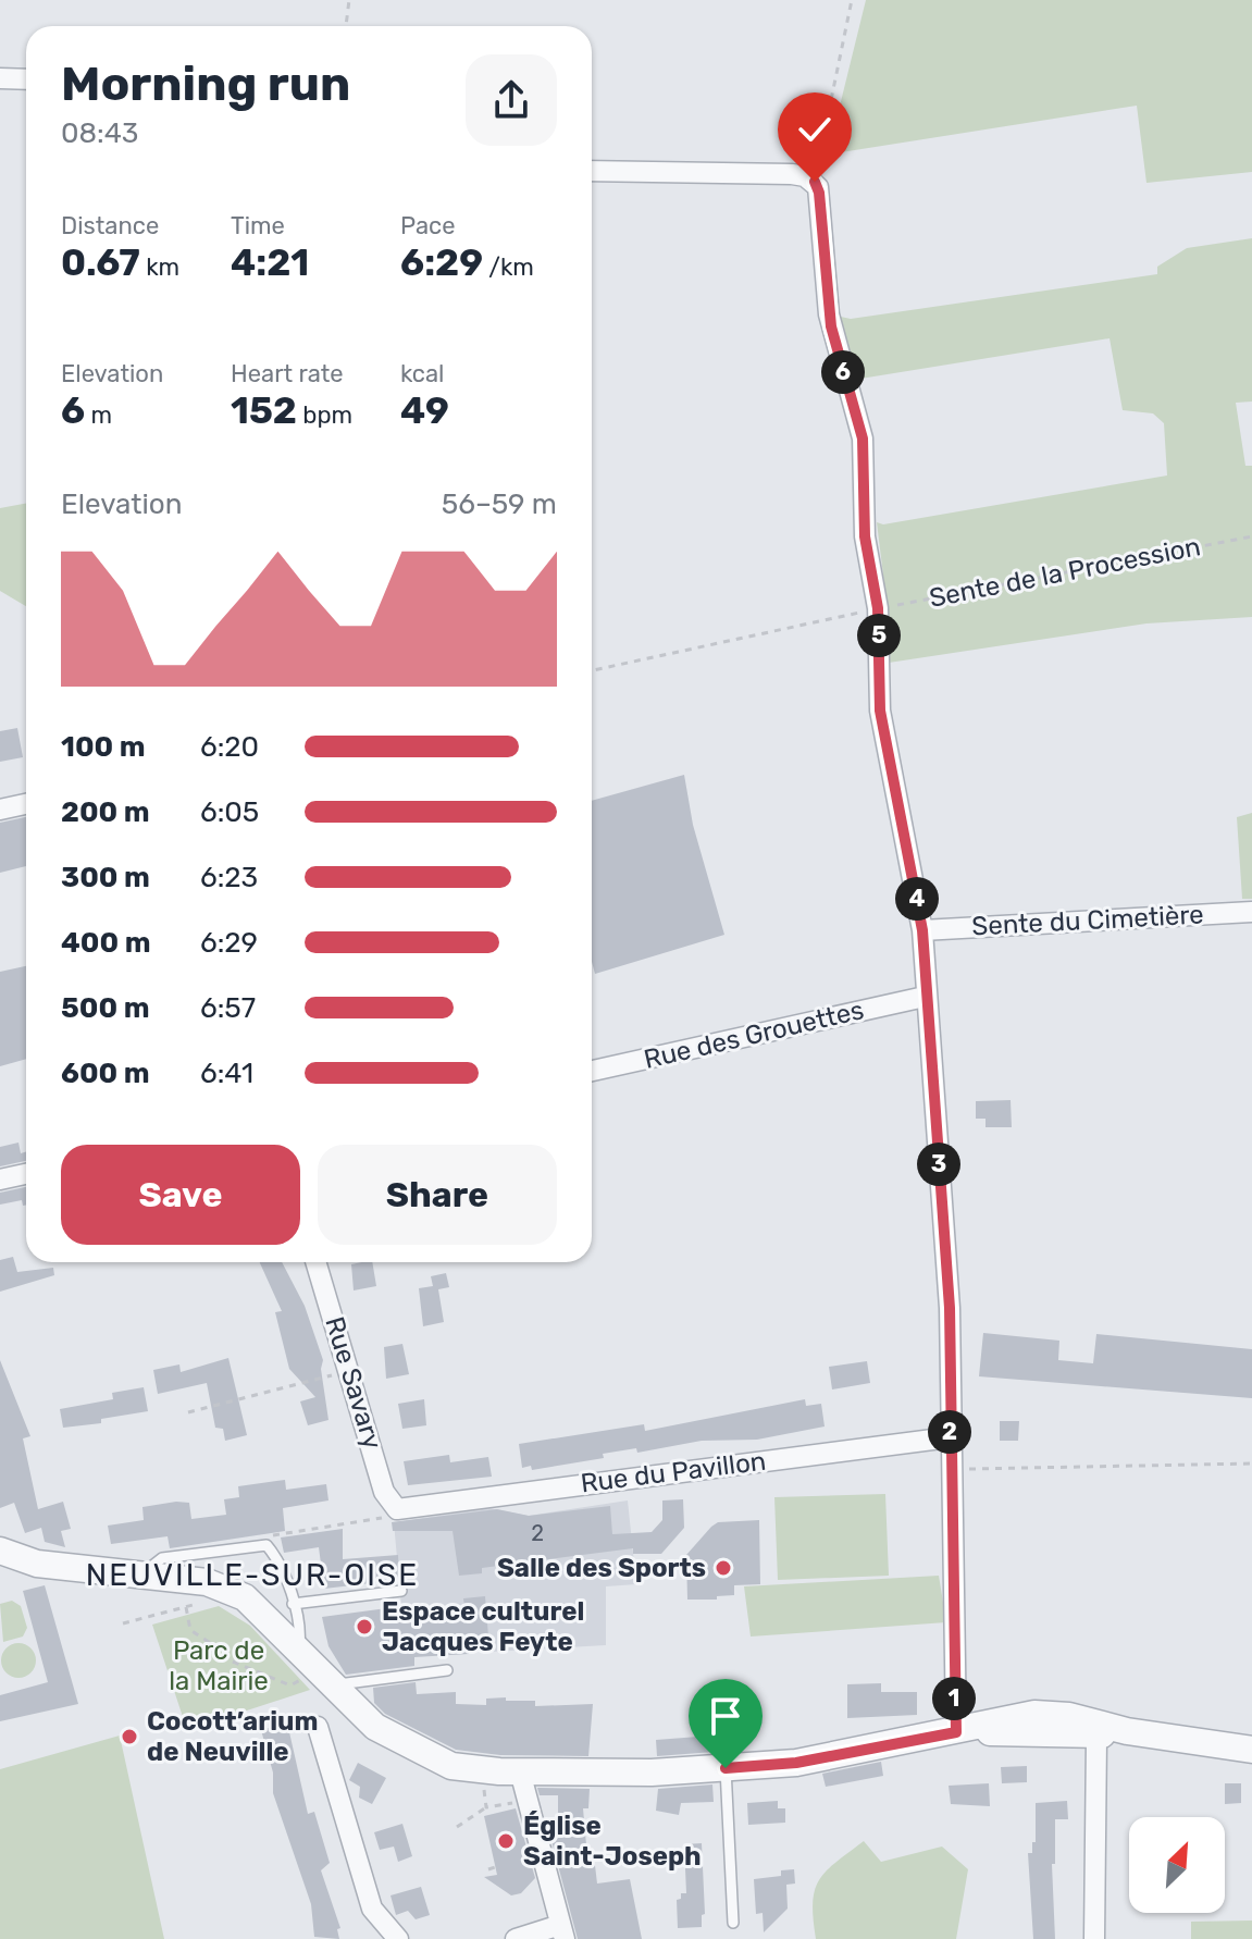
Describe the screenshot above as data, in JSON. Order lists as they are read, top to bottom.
{
  "streets": {
    "street": [
      "Sente du Cimetière",
      "Rue des Grouettes",
      "Rue Savary",
      "Rue du Pavillon"
    ],
    "path": ["Sente de la Procession"]
  },
  "crossings": [
    ["Rue Savary", "Rue du Pavillon"]
  ],
  "districts": ["NEUVILLE-SUR-OISE"],
  "parks": ["Parc de la Mairie"],
  "places": [
    "Salle des Sports",
    "Espace culturel Jacques Feyte",
    "Cocott’arium de Neuville",
    "Église Saint-Joseph"
  ],
  "house_numbers": ["2"],
  "north": "top right",
  "page": {
    "heading": ["Morning run", "08:43"],
    "stats": [
      ["Distance", "0.67 km"],
      ["Time", "4:21"],
      ["Pace", "6:29 /km"],
      ["Elevation", "6 m"],
      ["Heart rate", "152 bpm"],
      ["kcal", "49"]
    ],
    "pins": [
      "6",
      "5",
      "4",
      "3",
      "2",
      "1"
    ],
    "chart": ["Elevation", "56–59 m"],
    "list": [
      {
        "name": "100 m",
        "note": "6:20"
      },
      {
        "name": "200 m",
        "note": "6:05"
      },
      {
        "name": "300 m",
        "note": "6:23"
      },
      {
        "name": "400 m",
        "note": "6:29"
      },
      {
        "name": "500 m",
        "note": "6:57"
      },
      {
        "name": "600 m",
        "note": "6:41"
      }
    ],
    "buttons": ["Save", "Share"]
  }
}
